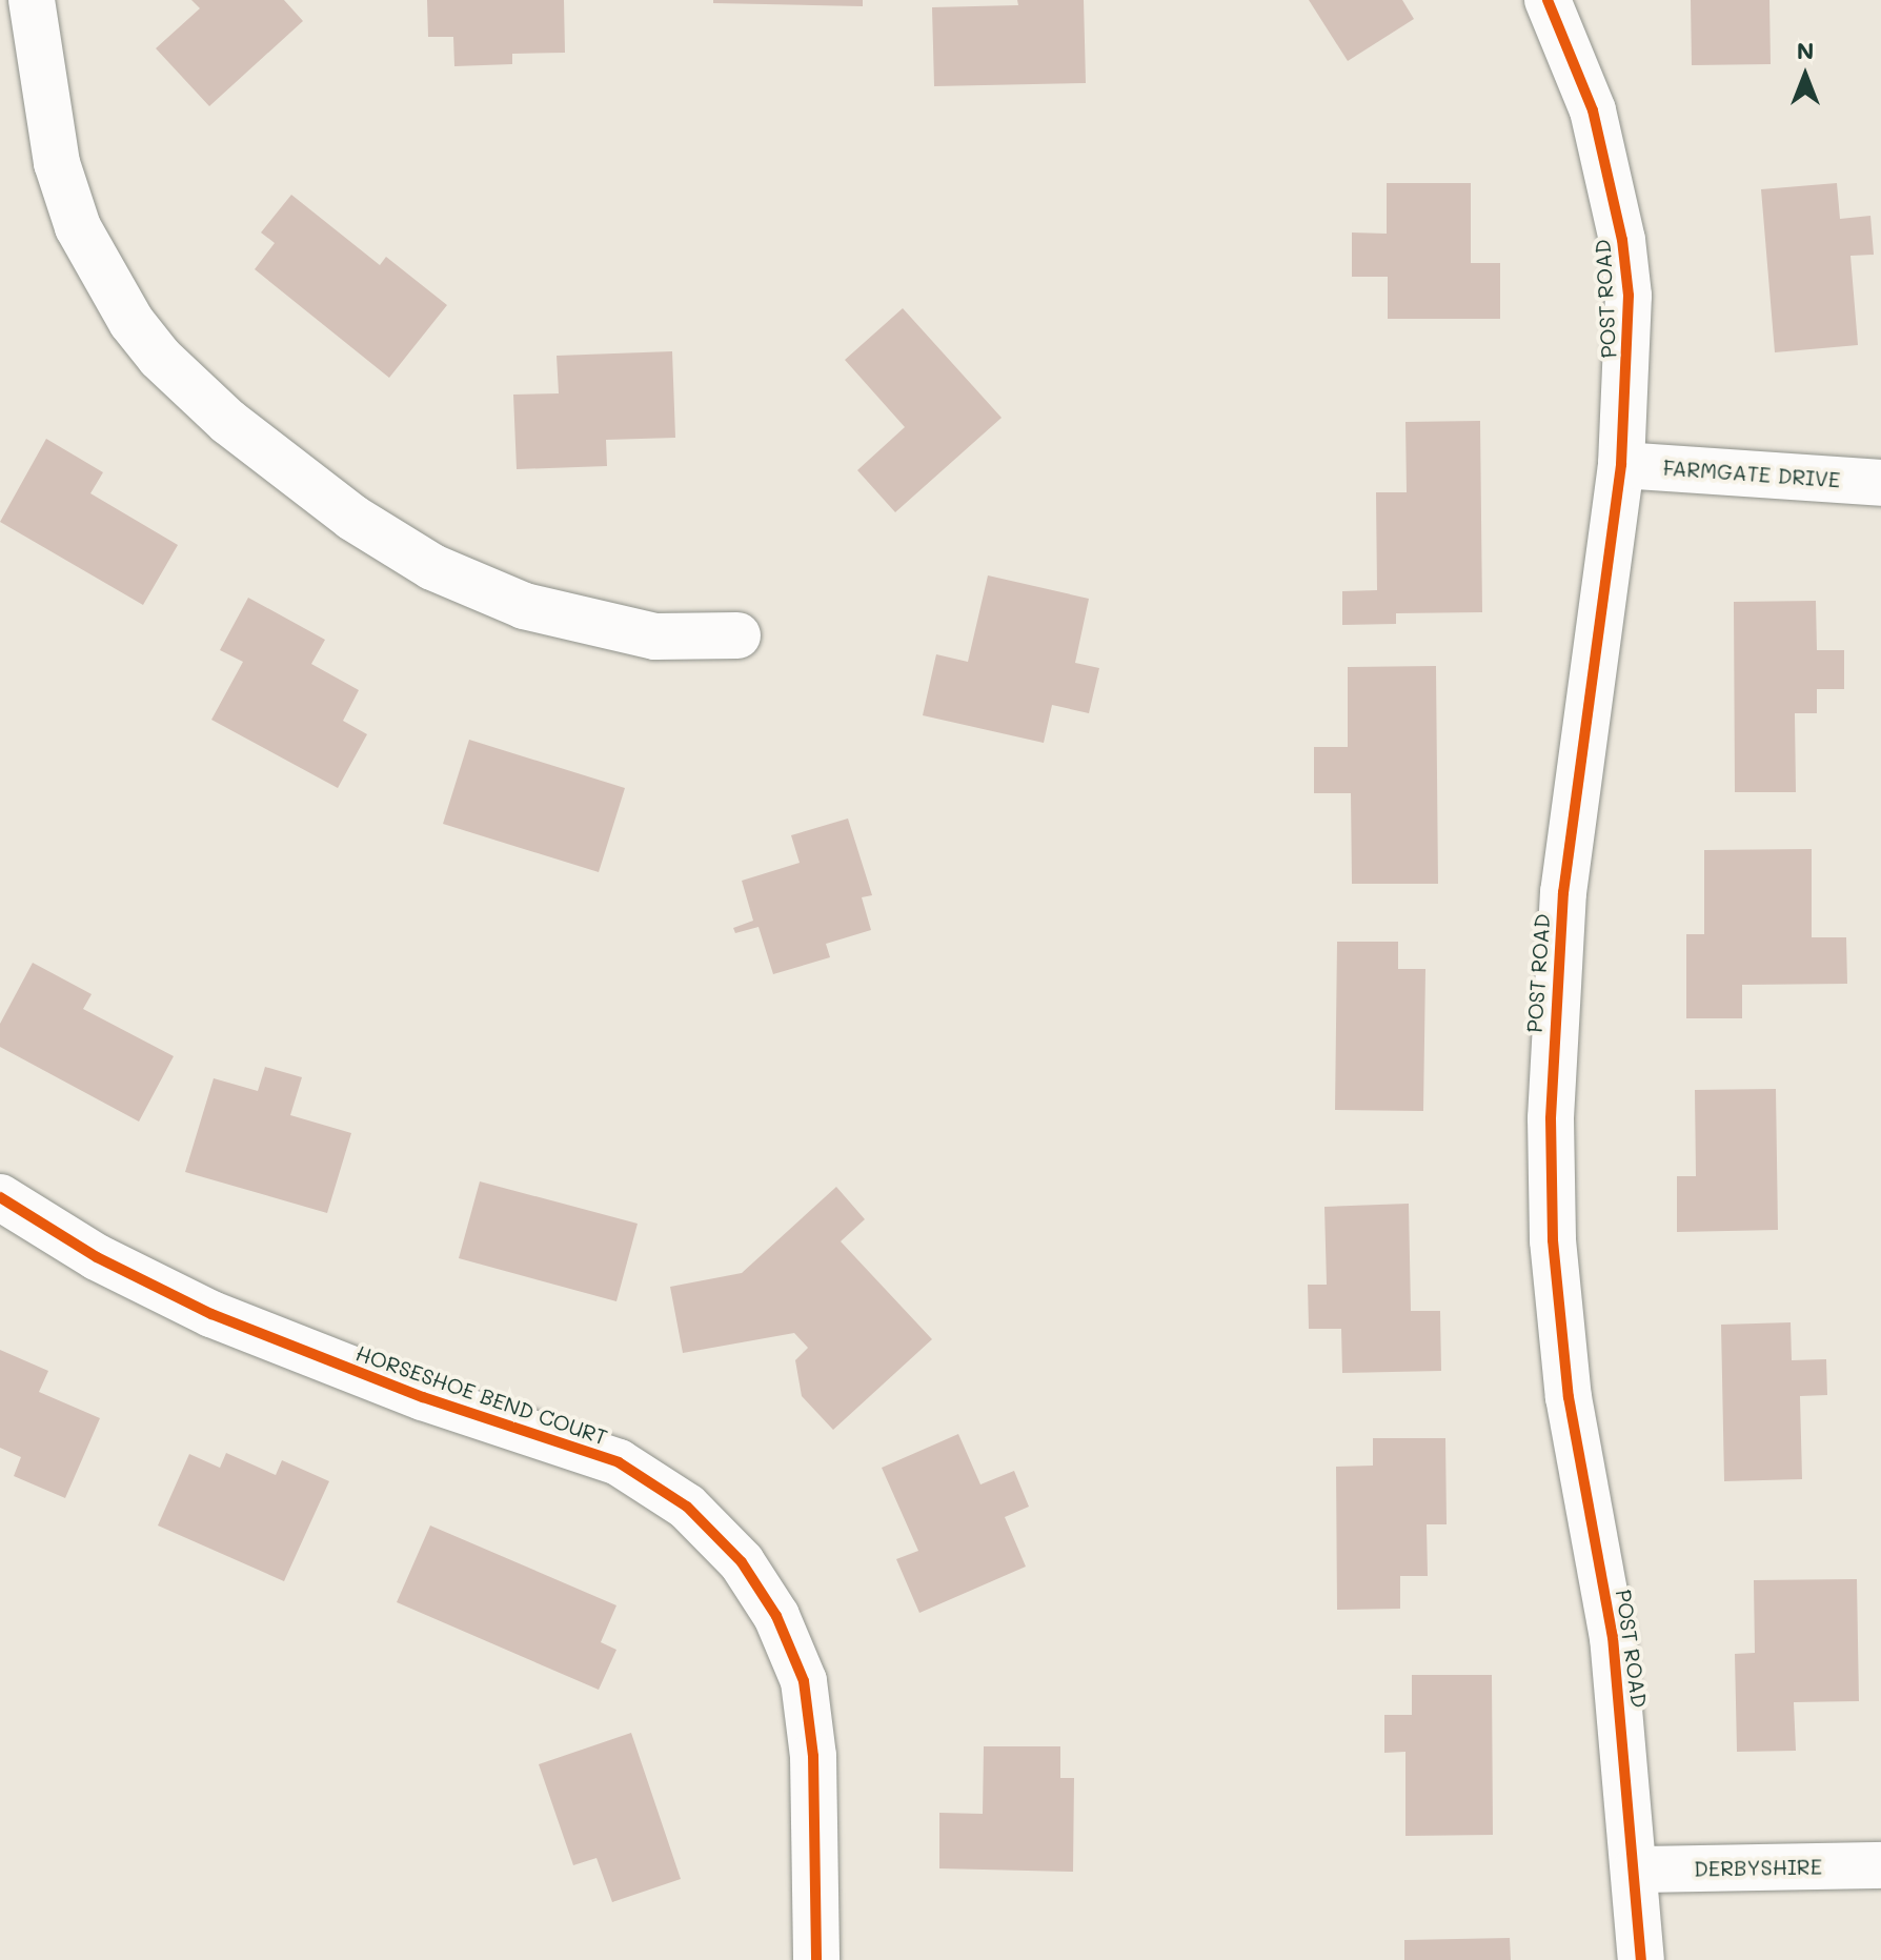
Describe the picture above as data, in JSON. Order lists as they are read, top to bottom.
{
  "streets": {
    "street": [
      "POST ROAD",
      "FARMGATE DRIVE",
      "HORSESHOE BEND COURT",
      "DERBYSHIRE"
    ]
  },
  "crossings": [
    ["POST ROAD", "FARMGATE DRIVE"],
    ["POST ROAD", "DERBYSHIRE"]
  ],
  "north": "top"
}
